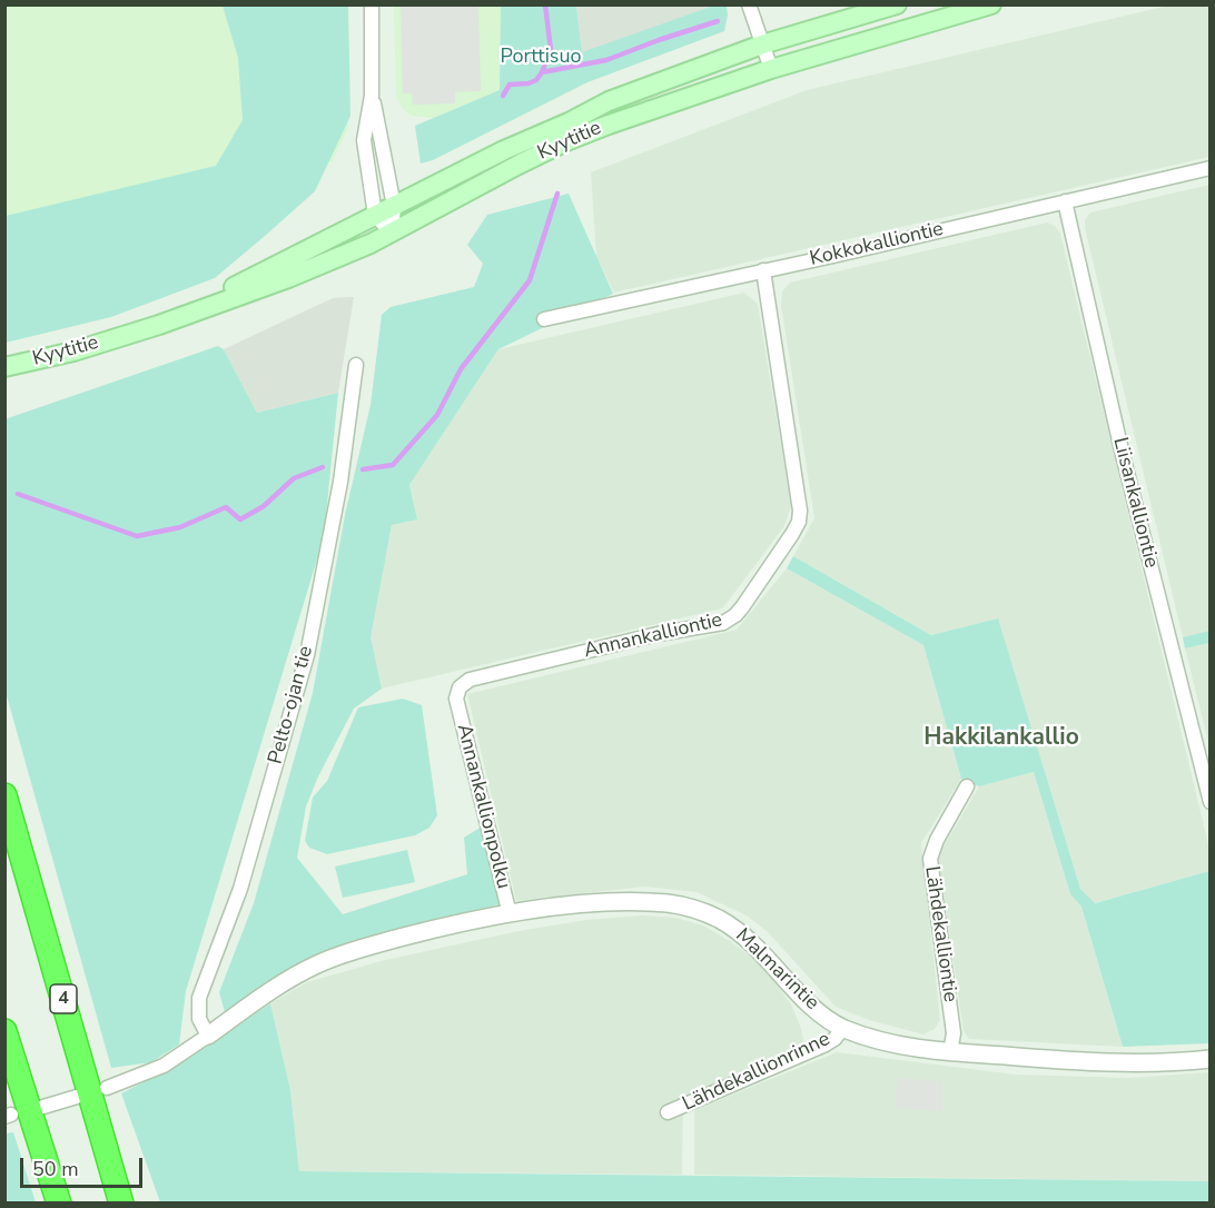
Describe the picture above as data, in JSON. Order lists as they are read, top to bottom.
{
  "streets": {
    "highway": ["4"],
    "main road": ["Kyytitie"],
    "street": [
      "Kokkokalliontie",
      "Liisankalliontie",
      "Annankalliontie",
      "Pelto-ojan tie",
      "Annankallionpolku",
      "Lähdekalliontie",
      "Malmarintie",
      "Lähdekallionrinne"
    ]
  },
  "crossings": [
    ["Kokkokalliontie", "Liisankalliontie"],
    ["Kokkokalliontie", "Annankalliontie"],
    ["Annankalliontie", "Annankallionpolku"],
    ["Pelto-ojan tie", "Malmarintie"],
    ["Annankallionpolku", "Malmarintie"],
    ["Lähdekalliontie", "Malmarintie"],
    ["Malmarintie", "Lähdekallionrinne"]
  ],
  "districts": ["Hakkilankallio"],
  "parks": ["Porttisuo"],
  "scale_bar": "50 m"
}
